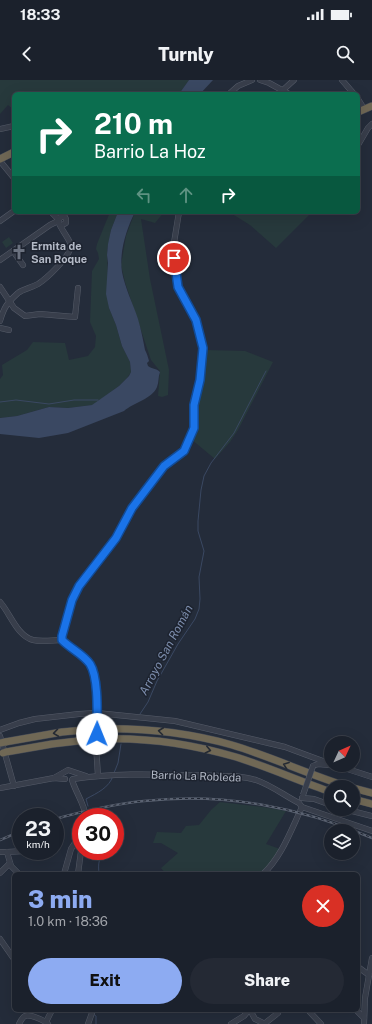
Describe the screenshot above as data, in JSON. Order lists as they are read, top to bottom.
{
  "streets": {
    "street": ["Barrio La Robleda"]
  },
  "water": ["Arroyo San Román"],
  "places": {
    "church": ["Ermita de San Roque"]
  },
  "north": "top right",
  "page": {
    "status": "18:33",
    "header": "Turnly",
    "turn": ["210 m", "Barrio La Hoz"],
    "speed": "23 km/h",
    "limit": "30",
    "heading": ["3 min", "1.0 km · 18:36"],
    "buttons": ["Exit", "Share"]
  }
}
